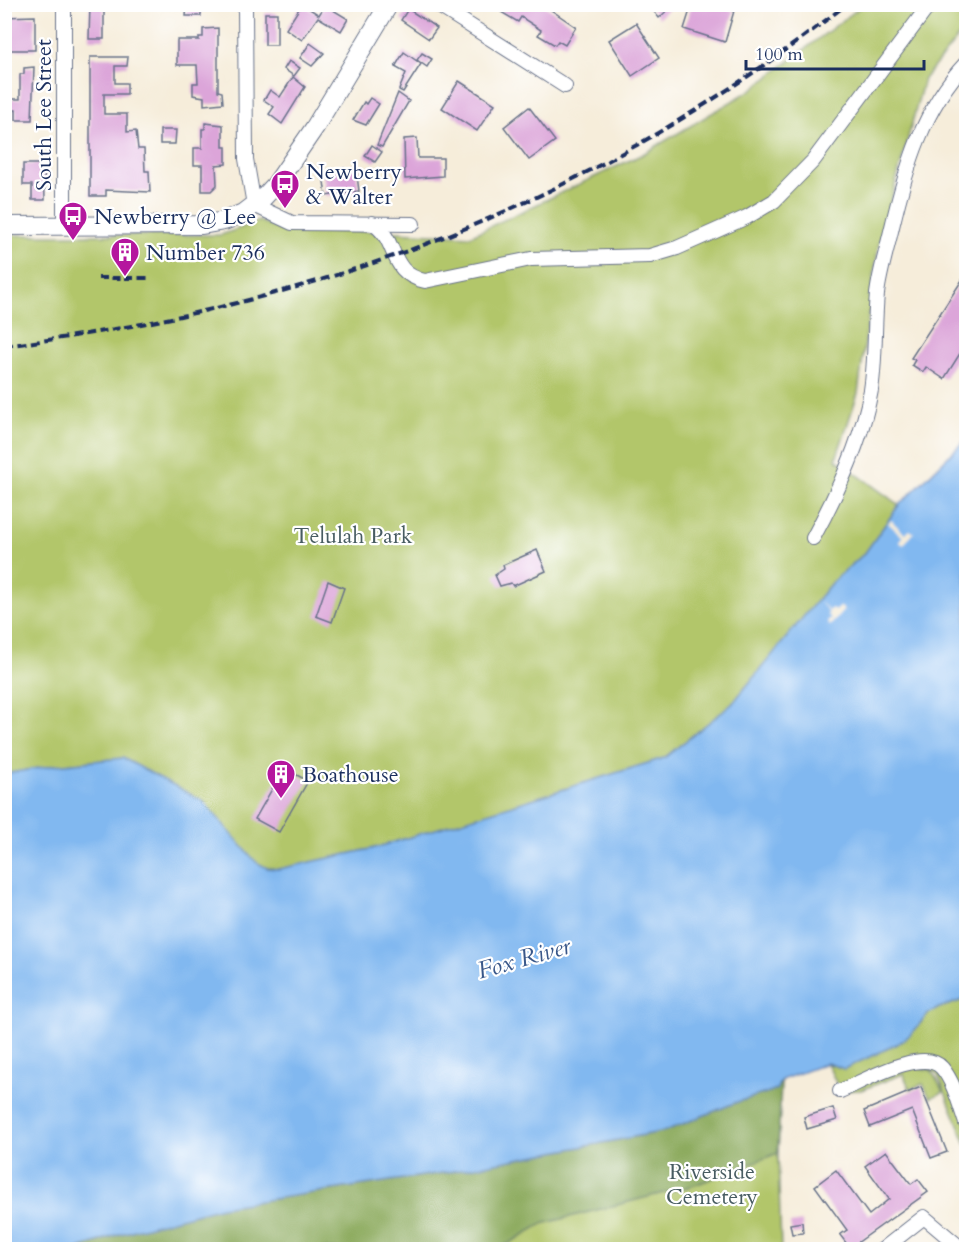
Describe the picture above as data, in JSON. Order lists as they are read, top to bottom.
{
  "streets": {
    "street": ["South Lee Street"]
  },
  "water": ["Fox River"],
  "parks": ["Telulah Park", "Riverside Cemetery"],
  "places": {
    "bus stop": ["Newberry & Walter", "Newberry @ Lee"],
    "building": ["Number 736", "Boathouse"]
  },
  "scale_bar": "100 m"
}
